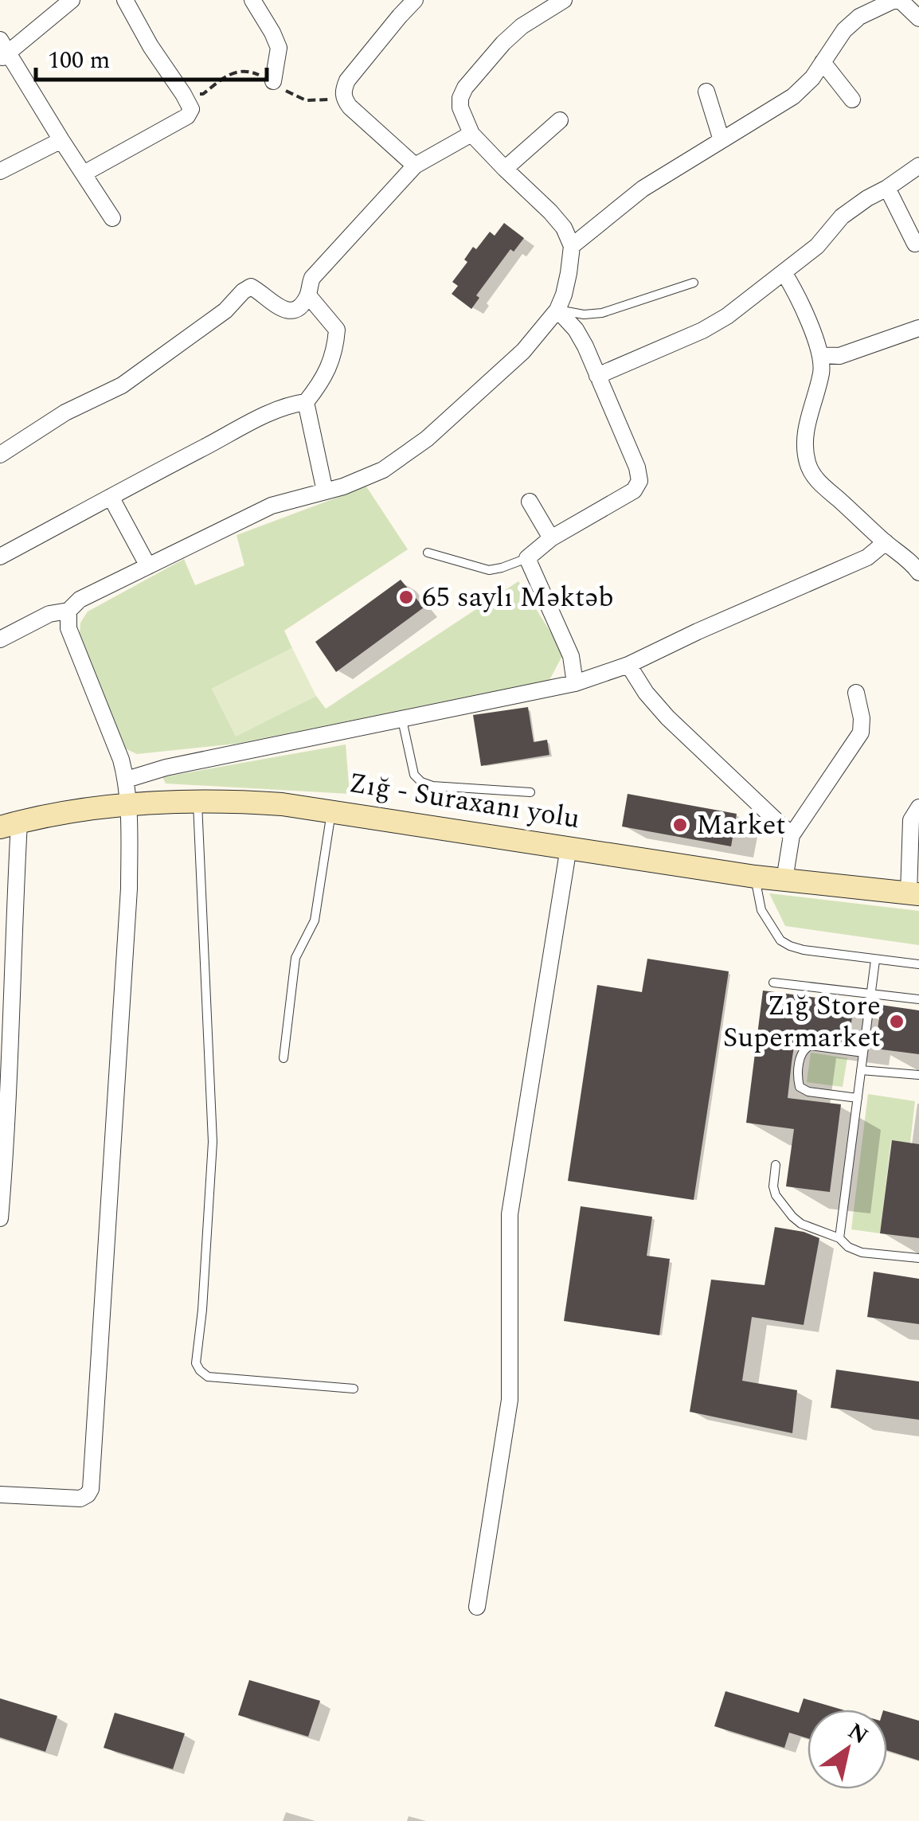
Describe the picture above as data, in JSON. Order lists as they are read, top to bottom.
{
  "streets": {
    "main road": ["Zığ - Suraxanı yolu"]
  },
  "places": ["65 saylı Məktəb", "Market", "Zığ Store Supermarket"],
  "scale_bar": "100 m",
  "north": "top right"
}
